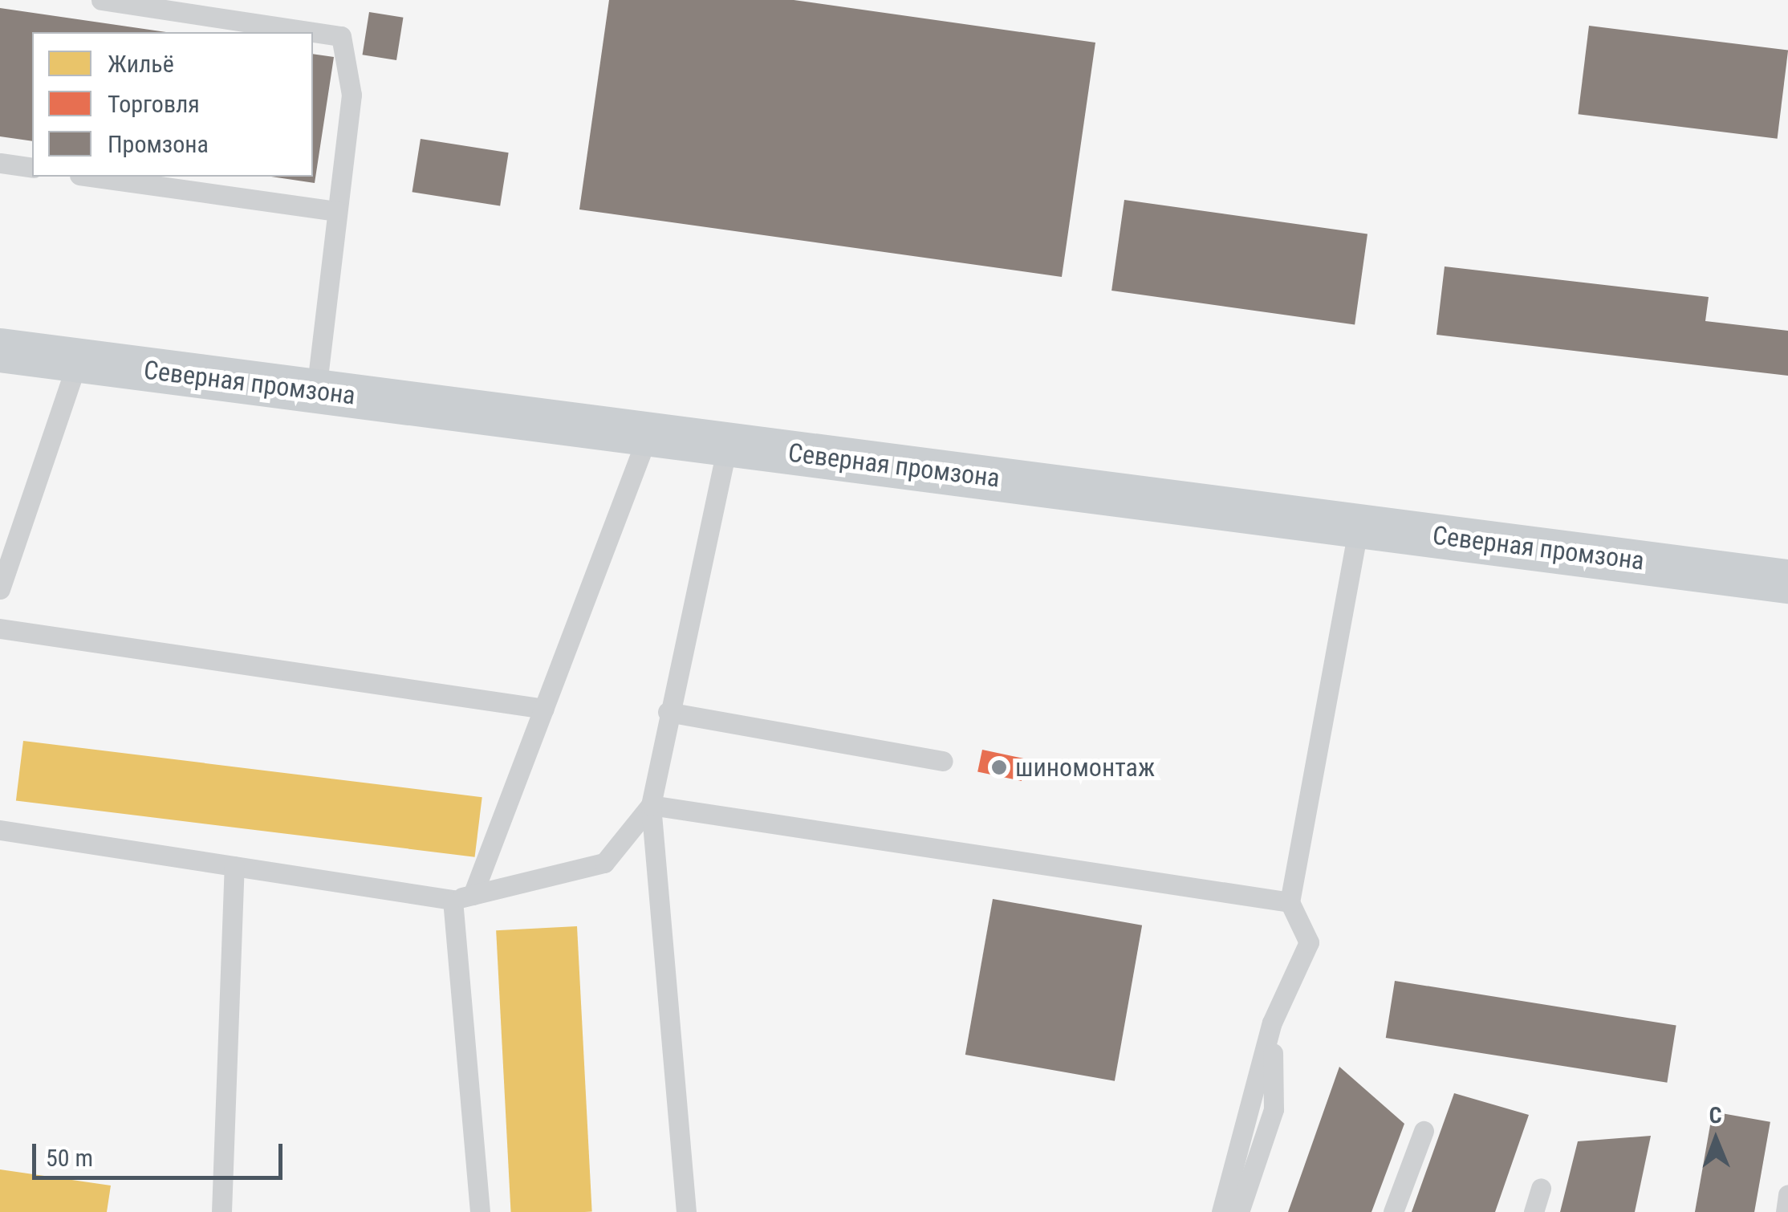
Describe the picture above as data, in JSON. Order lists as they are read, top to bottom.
{
  "streets": {
    "main road": ["Северная промзона"]
  },
  "places": ["шиномонтаж"],
  "legend": ["Жильё", "Торговля", "Промзона"],
  "scale_bar": "50 m",
  "north": "top"
}
